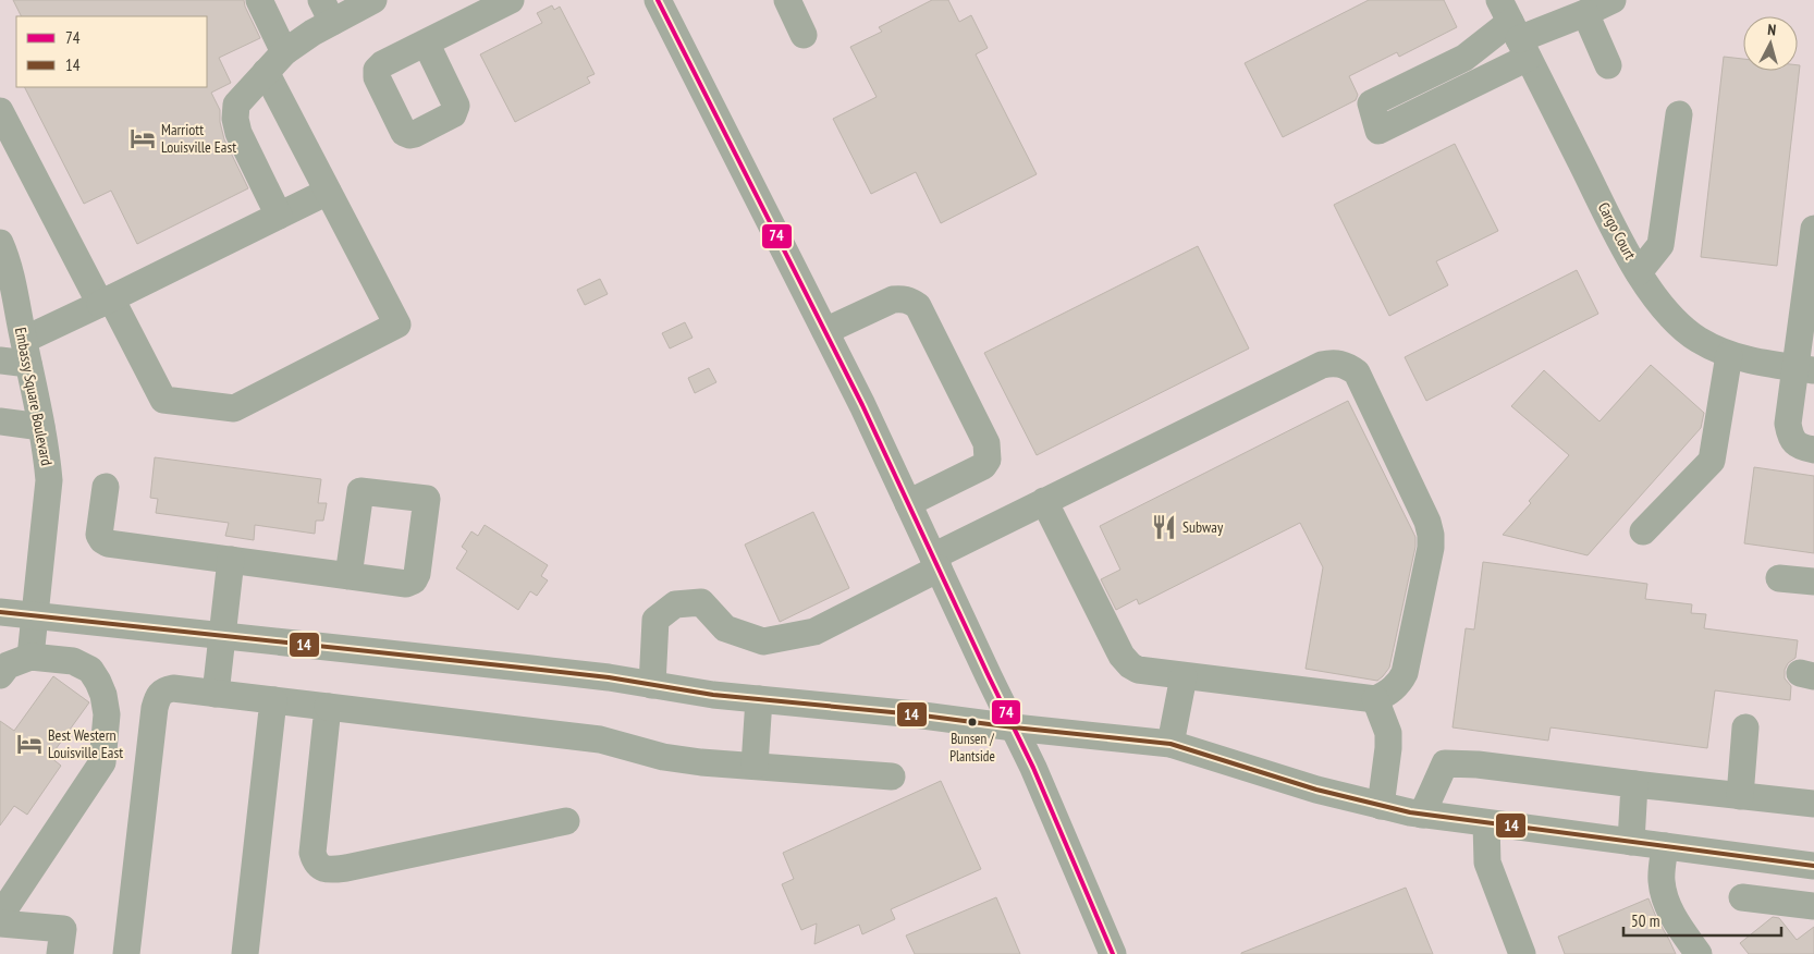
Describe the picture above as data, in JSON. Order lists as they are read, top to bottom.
{
  "streets": {
    "street": ["Cargo Court", "Embassy Square Boulevard"]
  },
  "places": {
    "hotel": ["Marriott Louisville East", "Best Western Louisville East"],
    "restaurant": ["Subway"],
    "other": ["Bunsen / Plantside"]
  },
  "lines": ["transit line 74", "transit line 14"],
  "legend": ["74", "14"],
  "scale_bar": "50 m",
  "north": "top"
}
